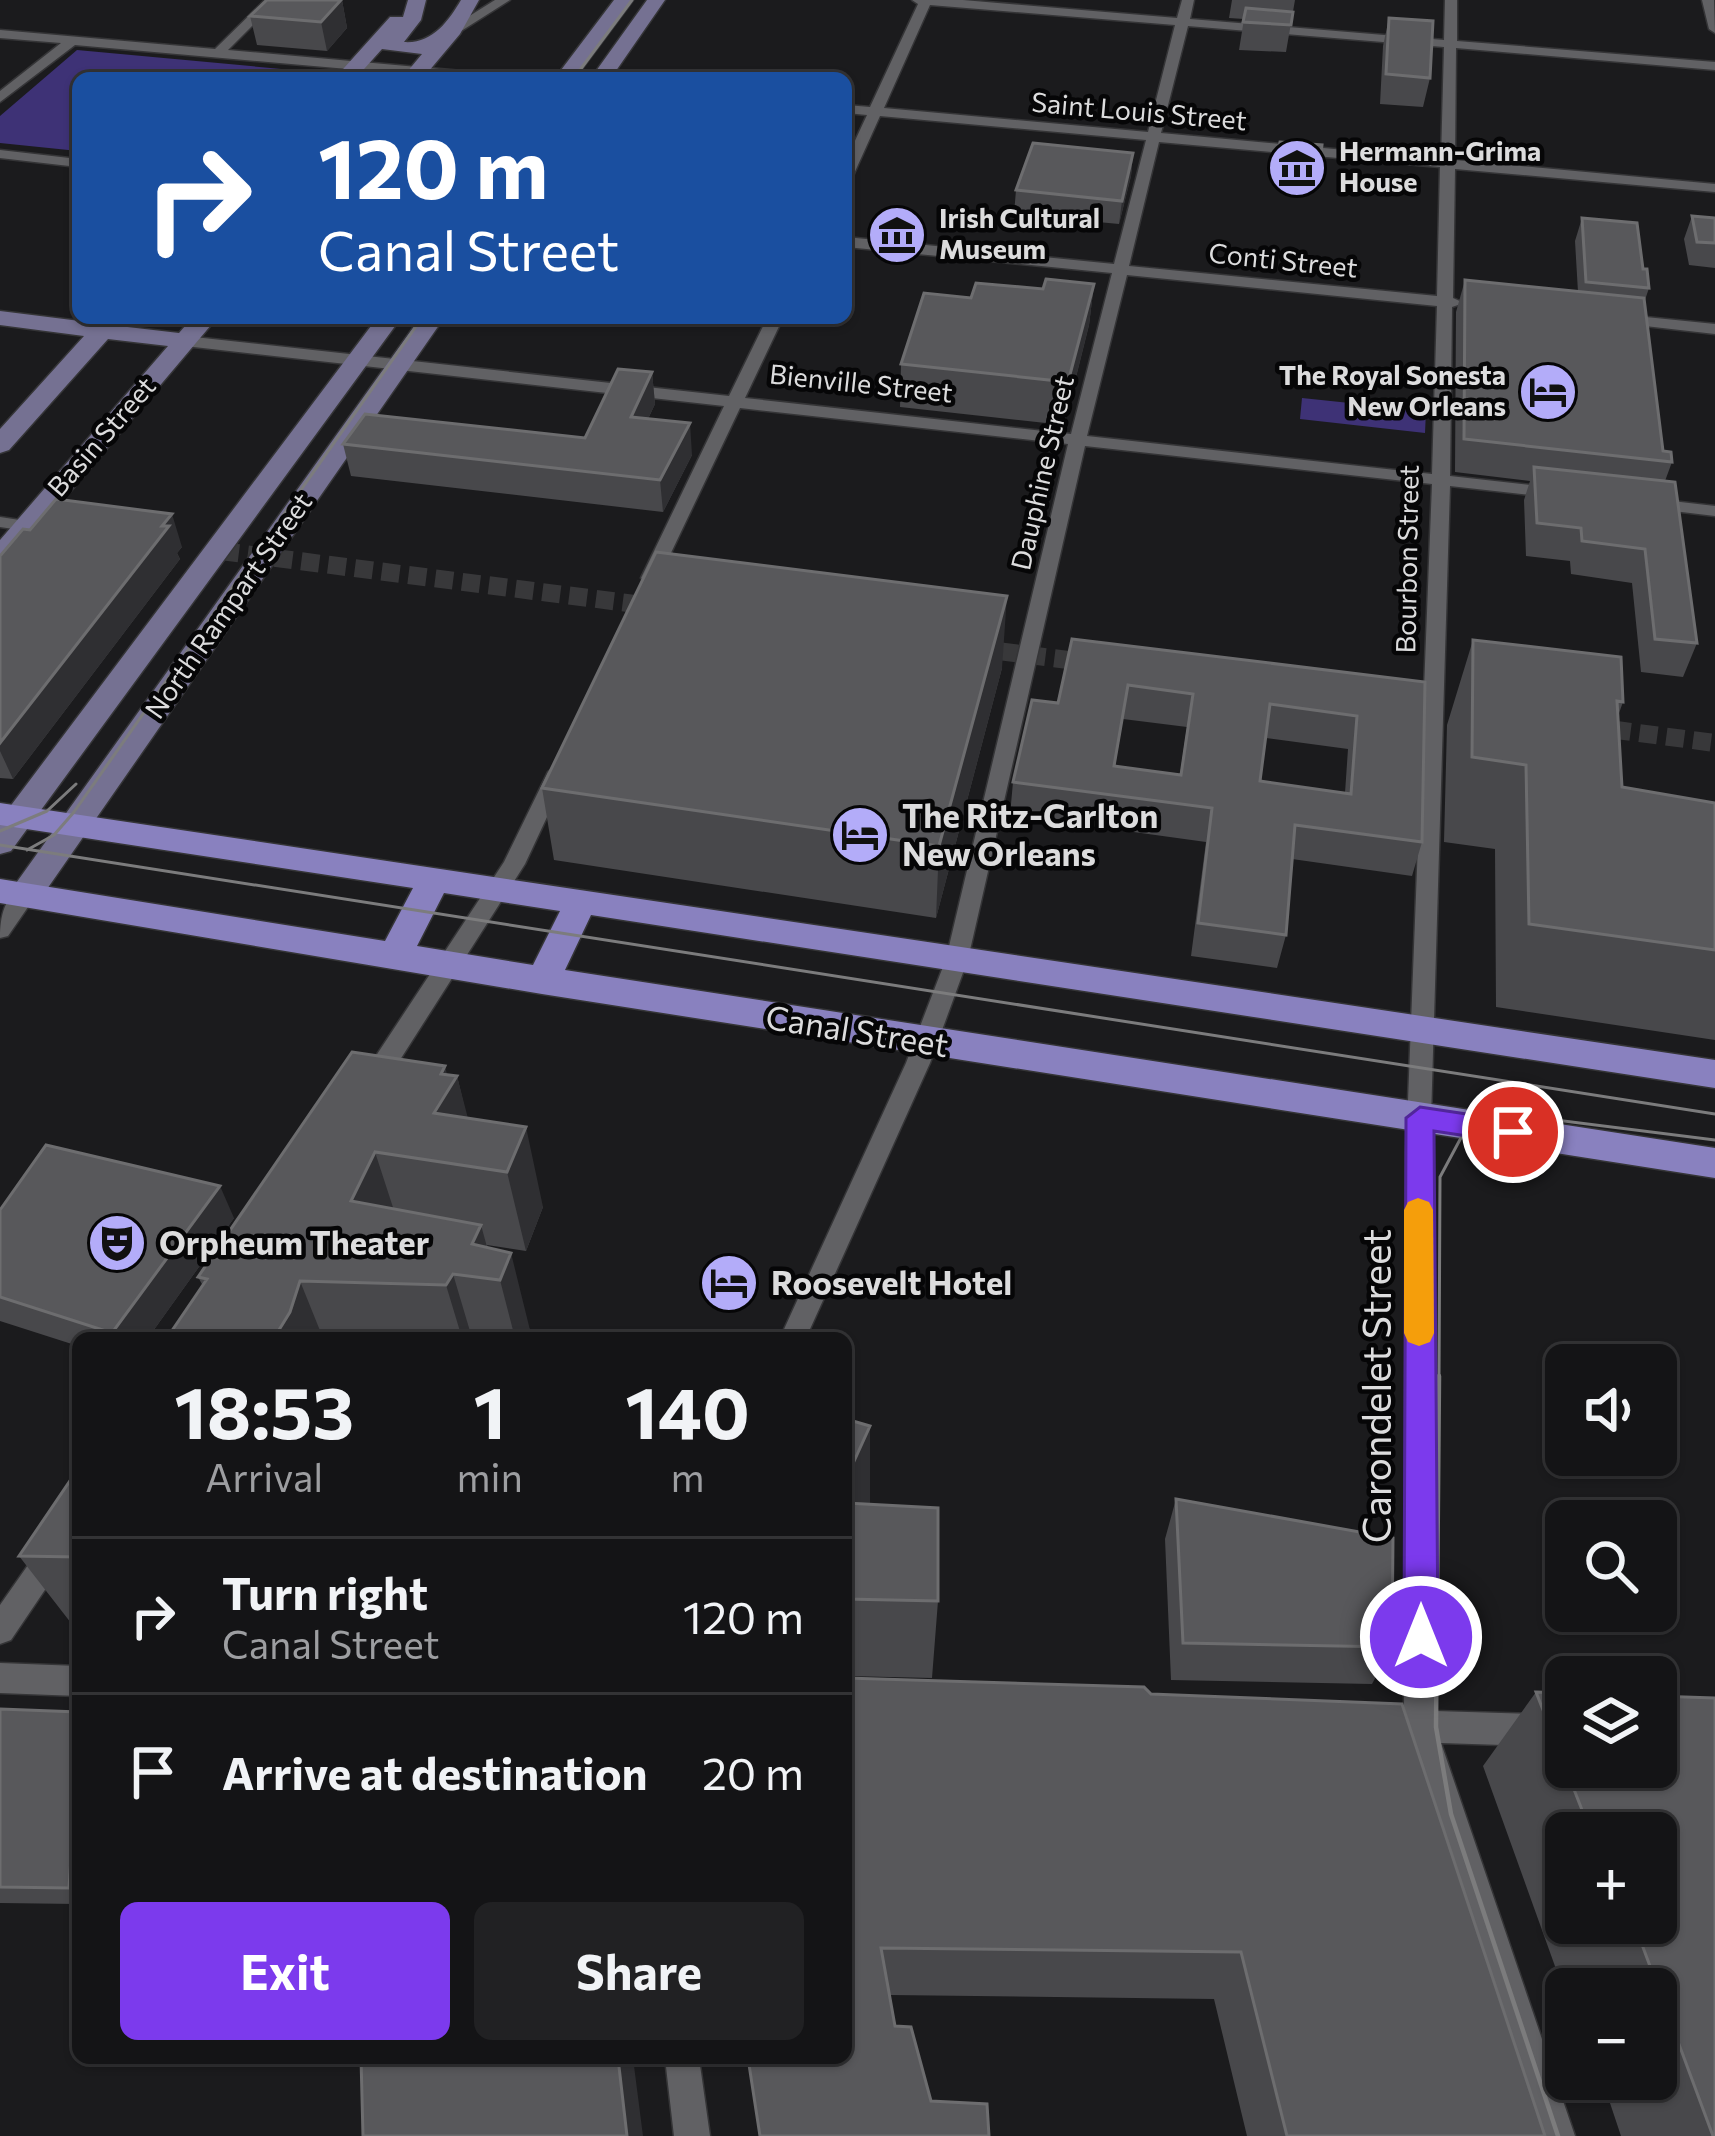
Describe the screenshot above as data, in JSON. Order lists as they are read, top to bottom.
{
  "streets": {
    "main road": [
      "Bienville Street",
      "Basin Street",
      "North Rampart Street",
      "Canal Street"
    ],
    "street": [
      "Saint Louis Street",
      "Conti Street",
      "Dauphine Street",
      "Bourbon Street",
      "Carondelet Street"
    ]
  },
  "crossings": [
    ["Saint Louis Street", "Dauphine Street"],
    ["Saint Louis Street", "Bourbon Street"],
    ["Conti Street", "Dauphine Street"],
    ["Conti Street", "Bourbon Street"],
    ["Bienville Street", "Basin Street"],
    ["Bienville Street", "Dauphine Street"],
    ["Bienville Street", "Bourbon Street"],
    ["Bienville Street", "North Rampart Street"],
    ["Dauphine Street", "Canal Street"],
    ["Bourbon Street", "Canal Street"],
    ["Bourbon Street", "Carondelet Street"],
    ["North Rampart Street", "Canal Street"],
    ["Canal Street", "Carondelet Street"]
  ],
  "places": {
    "museum": ["Hermann-Grima House", "Irish Cultural Museum"],
    "hotel": ["The Royal Sonesta New Orleans", "The Ritz-Carlton New Orleans", "Roosevelt Hotel"],
    "theatre": ["Orpheum Theater"]
  },
  "page": {
    "turn": ["120 m", "Canal Street"],
    "eta": [
      "18:53",
      "Arrival",
      "1",
      "min",
      "140",
      "m"
    ],
    "map_buttons": ["+", "−"],
    "list": [
      {
        "name": "Turn right",
        "note": "Canal Street",
        "value": "120 m"
      },
      {
        "name": "Arrive at destination",
        "value": "20 m"
      }
    ],
    "buttons": ["Exit", "Share"]
  }
}
